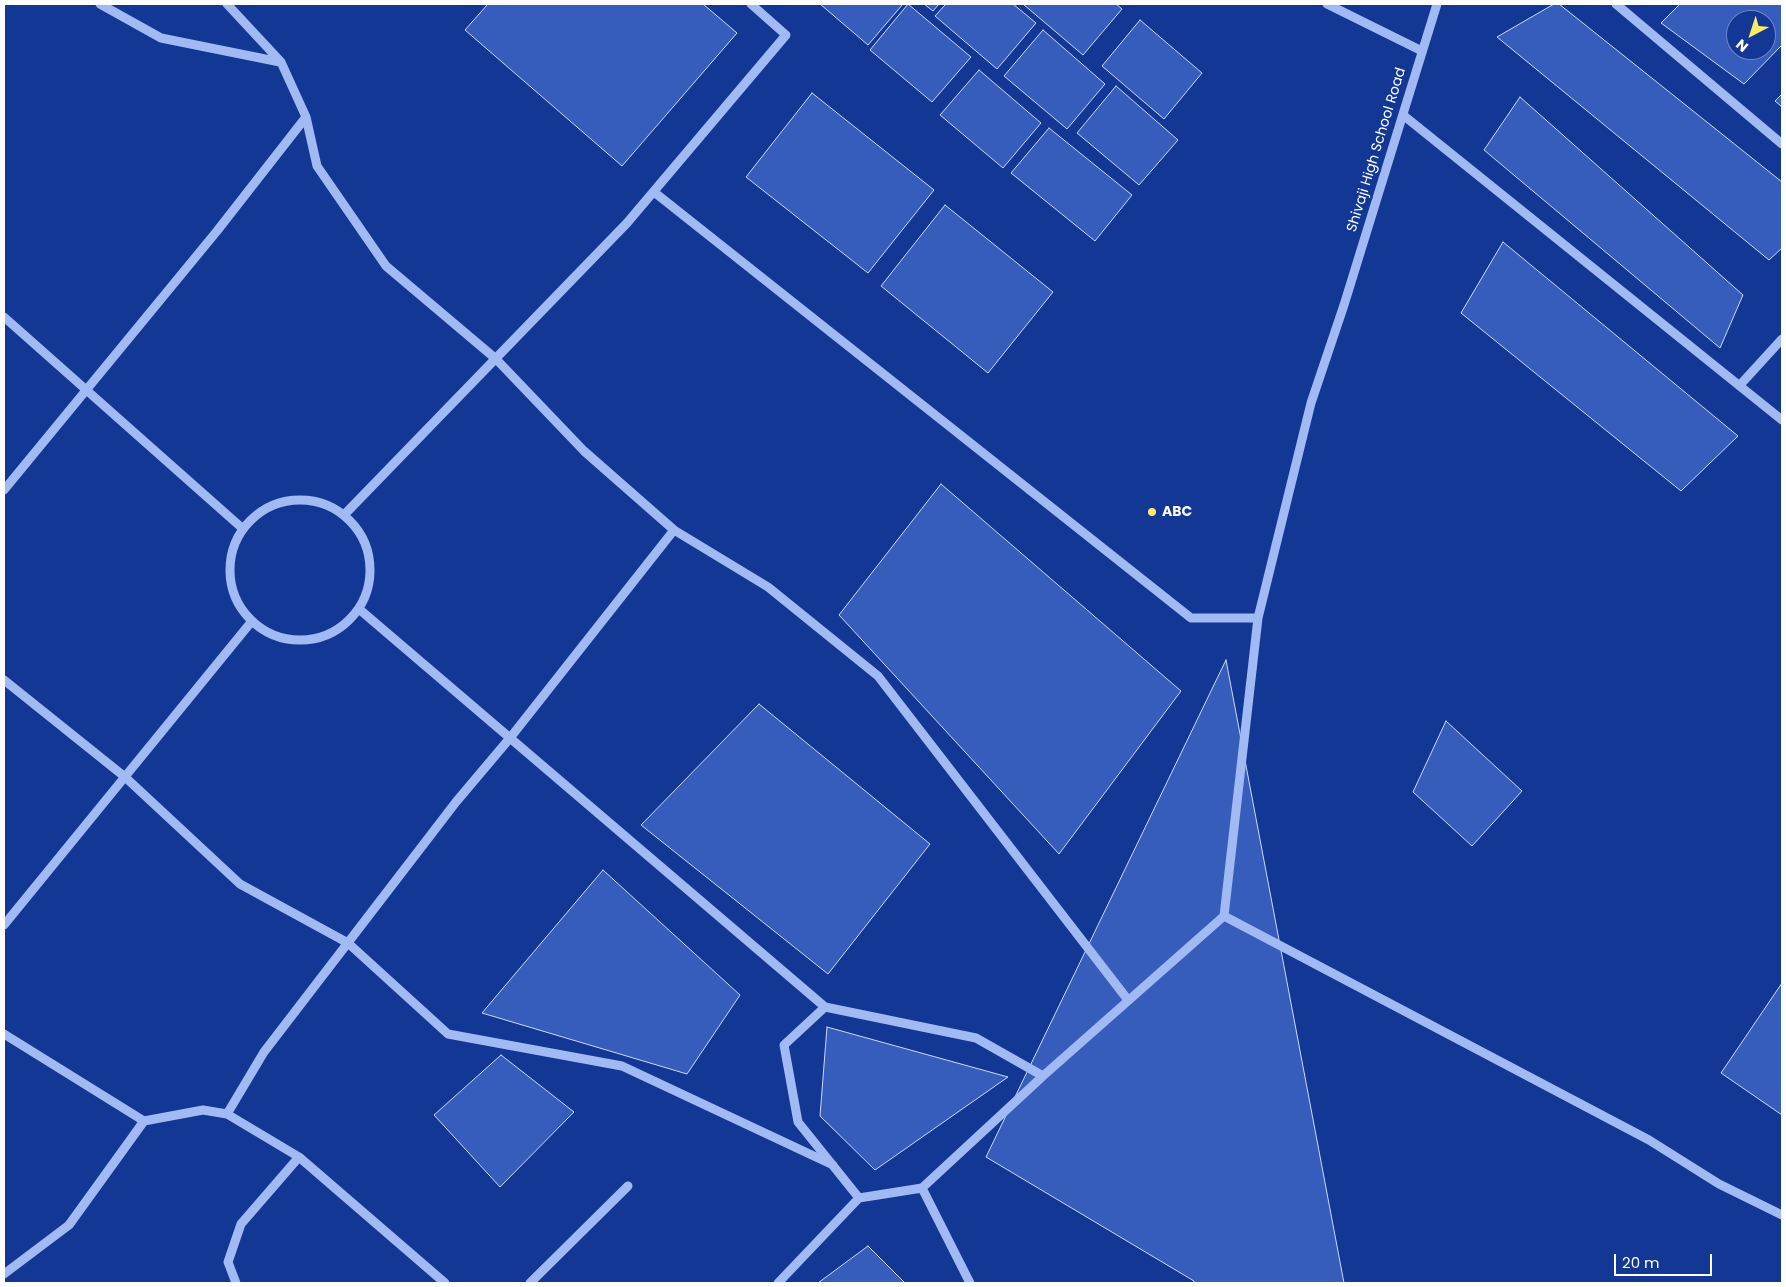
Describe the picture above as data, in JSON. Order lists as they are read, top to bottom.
{
  "streets": {
    "street": ["Shivaji High School Road"]
  },
  "places": ["ABC"],
  "scale_bar": "20 m",
  "north": "bottom left"
}
